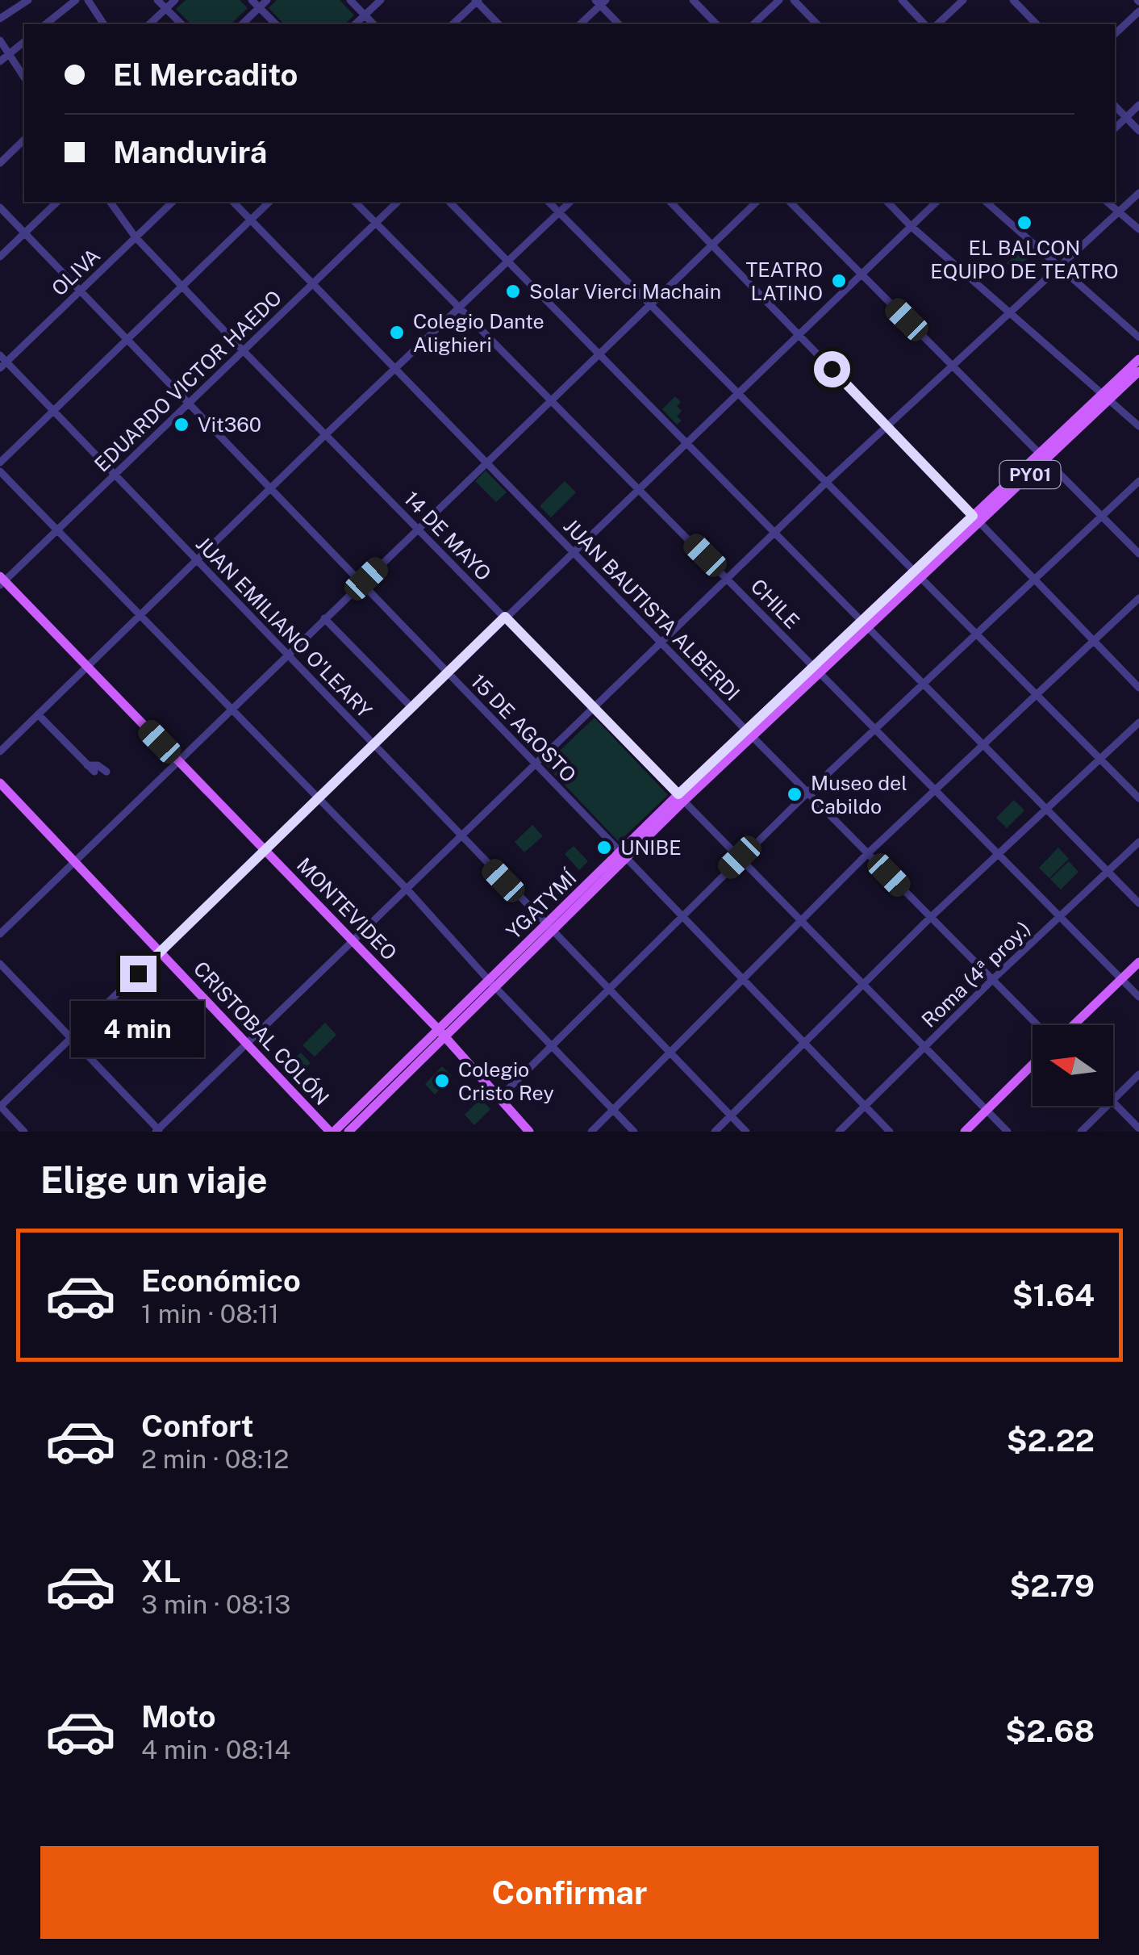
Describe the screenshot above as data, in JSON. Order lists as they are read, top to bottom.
{
  "streets": {
    "main road": [
      "PY01",
      "YGATYMÍ",
      "MONTEVIDEO",
      "CRISTOBAL COLÓN"
    ],
    "street": [
      "OLIVA",
      "EDUARDO VICTOR HAEDO",
      "14 DE MAYO",
      "CHILE",
      "JUAN BAUTISTA ALBERDI",
      "JUAN EMILIANO O'LEARY",
      "15 DE AGOSTO",
      "Roma (4ª proy.)"
    ]
  },
  "crossings": [
    ["OLIVA", "14 DE MAYO"],
    ["OLIVA", "JUAN EMILIANO O'LEARY"],
    ["OLIVA", "15 DE AGOSTO"],
    ["EDUARDO VICTOR HAEDO", "14 DE MAYO"],
    ["EDUARDO VICTOR HAEDO", "CHILE"],
    ["EDUARDO VICTOR HAEDO", "JUAN BAUTISTA ALBERDI"],
    ["EDUARDO VICTOR HAEDO", "JUAN EMILIANO O'LEARY"],
    ["EDUARDO VICTOR HAEDO", "15 DE AGOSTO"],
    ["EDUARDO VICTOR HAEDO", "MONTEVIDEO"],
    ["PY01", "YGATYMÍ"],
    ["14 DE MAYO", "YGATYMÍ"],
    ["14 DE MAYO", "Roma (4ª proy.)"],
    ["CHILE", "YGATYMÍ"],
    ["CHILE", "Roma (4ª proy.)"],
    ["JUAN BAUTISTA ALBERDI", "YGATYMÍ"],
    ["JUAN BAUTISTA ALBERDI", "Roma (4ª proy.)"],
    ["JUAN EMILIANO O'LEARY", "YGATYMÍ"],
    ["15 DE AGOSTO", "YGATYMÍ"],
    ["15 DE AGOSTO", "Roma (4ª proy.)"],
    ["YGATYMÍ", "MONTEVIDEO"],
    ["YGATYMÍ", "CRISTOBAL COLÓN"]
  ],
  "places": [
    "EL BALCON EQUIPO DE TEATRO",
    "TEATRO LATINO",
    "Solar Vierci Machain",
    "Colegio Dante Alighieri",
    "Vit360",
    "Museo del Cabildo",
    "UNIBE",
    "Colegio Cristo Rey"
  ],
  "north": "left",
  "page": {
    "banner": ["El Mercadito", "Manduvirá"],
    "bubble": "4 min",
    "heading": "Elige un viaje",
    "list": [
      {
        "name": "Económico",
        "note": "1 min · 08:11",
        "value": "$1.64"
      },
      {
        "name": "Confort",
        "note": "2 min · 08:12",
        "value": "$2.22"
      },
      {
        "name": "XL",
        "note": "3 min · 08:13",
        "value": "$2.79"
      },
      {
        "name": "Moto",
        "note": "4 min · 08:14",
        "value": "$2.68"
      }
    ],
    "buttons": "Confirmar"
  }
}
